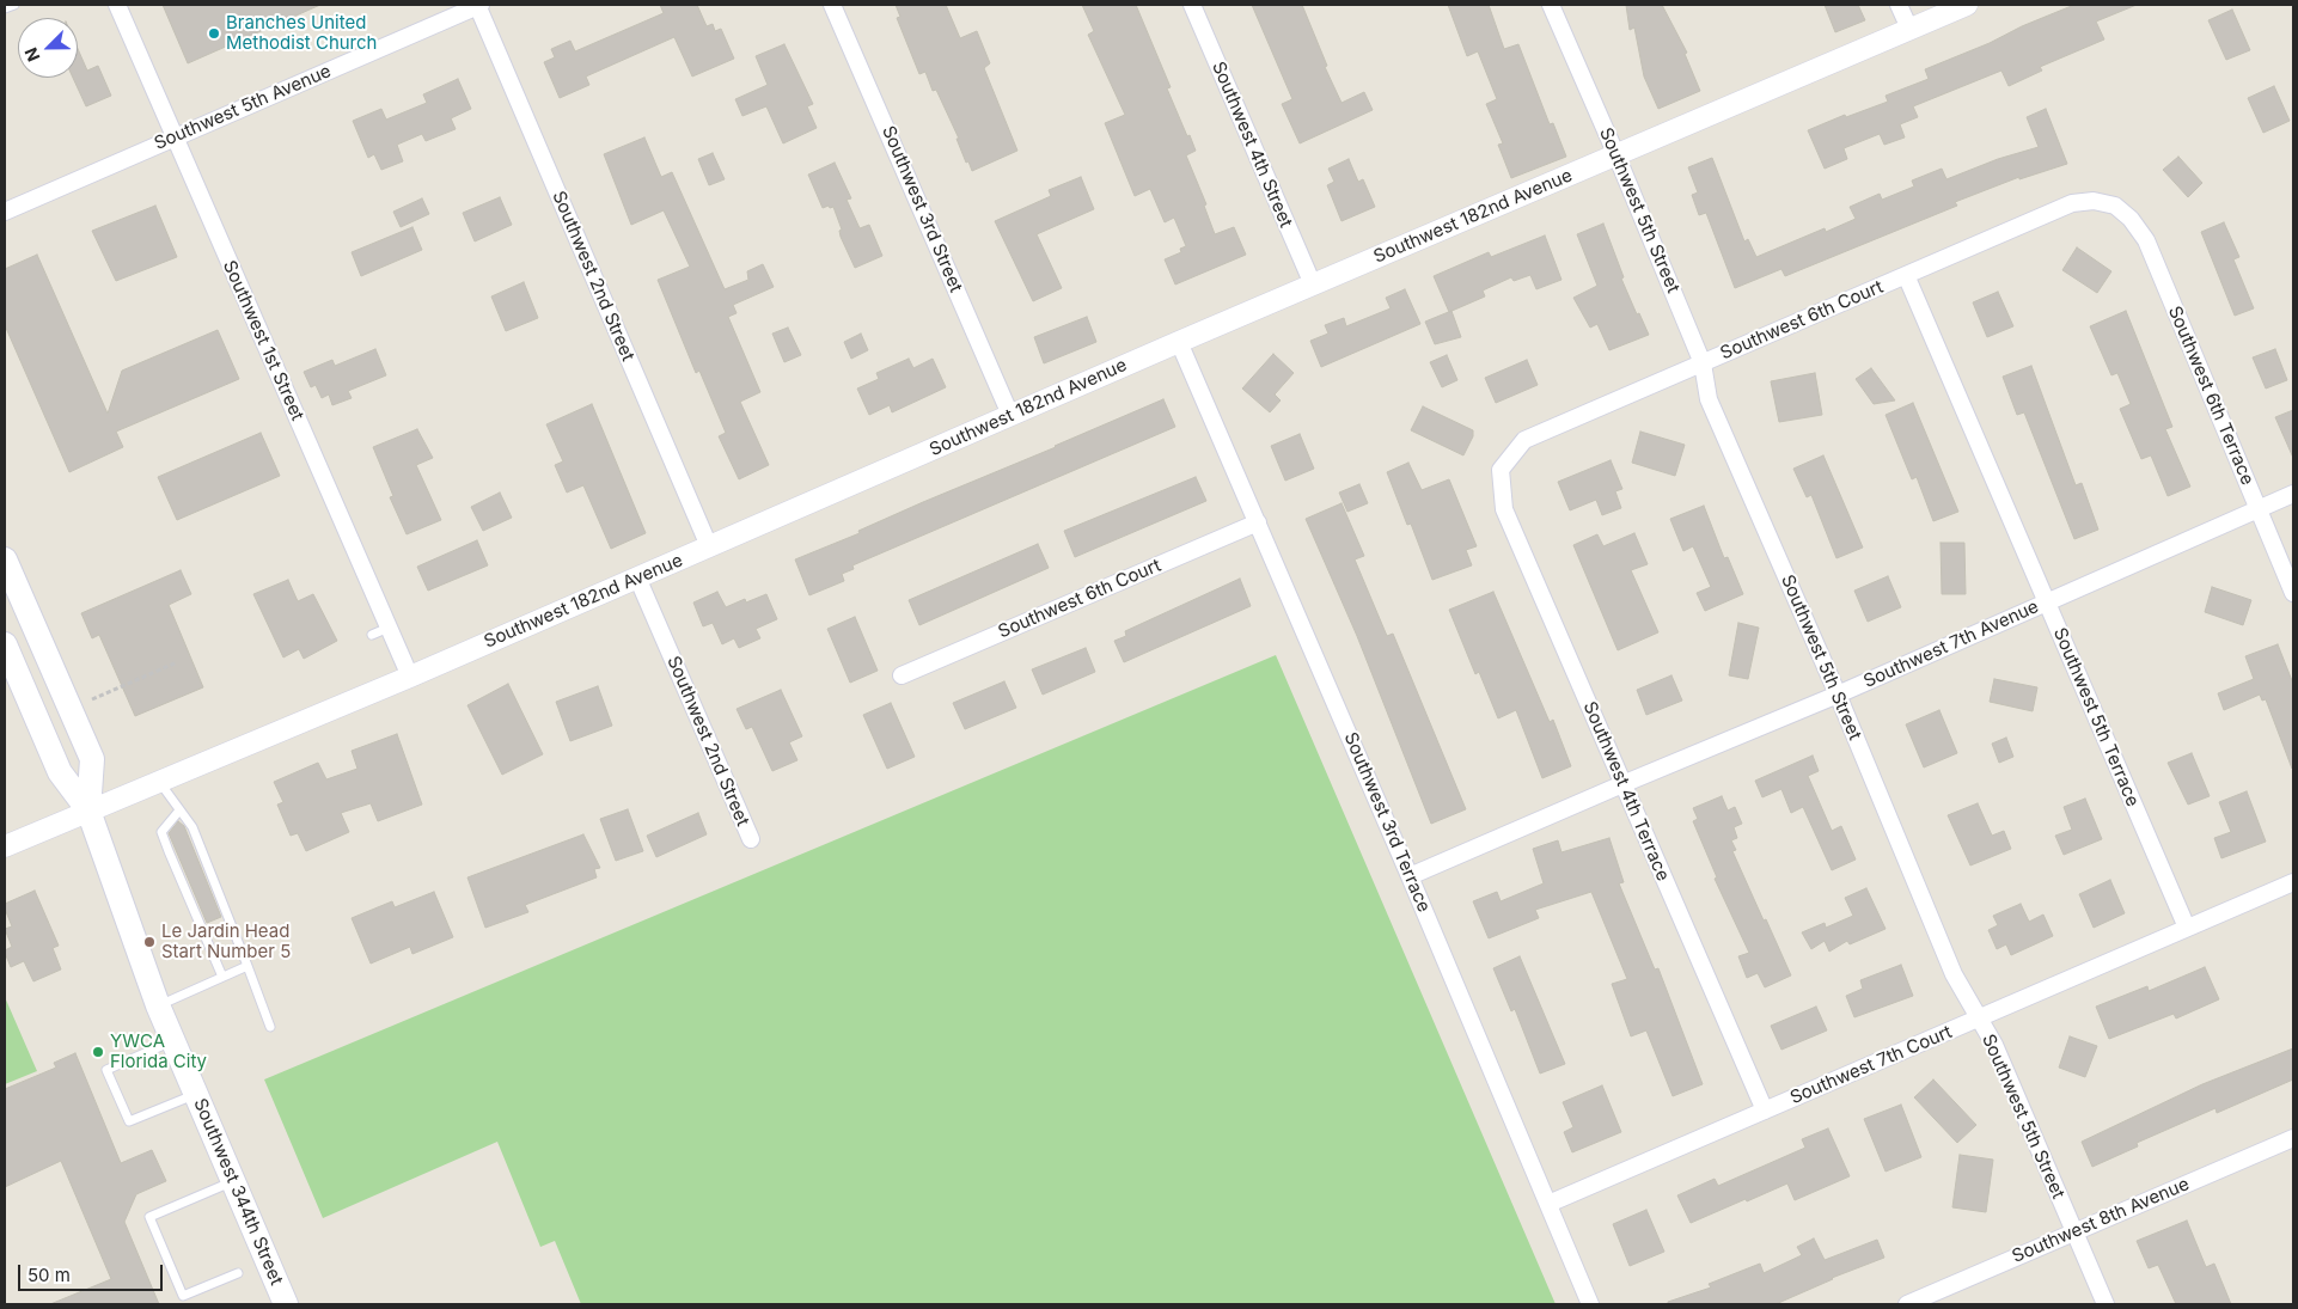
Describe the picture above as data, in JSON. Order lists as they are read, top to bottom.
{
  "streets": {
    "main road": ["Southwest 344th Street"],
    "street": [
      "Southwest 5th Avenue",
      "Southwest 4th Street",
      "Southwest 3rd Street",
      "Southwest 5th Street",
      "Southwest 182nd Avenue",
      "Southwest 2nd Street",
      "Southwest 6th Court",
      "Southwest 1st Street",
      "Southwest 6th Terrace",
      "Southwest 7th Avenue",
      "Southwest 5th Terrace",
      "Southwest 4th Terrace",
      "Southwest 3rd Terrace",
      "Southwest 7th Court",
      "Southwest 8th Avenue"
    ]
  },
  "crossings": [
    ["Southwest 5th Avenue", "Southwest 2nd Street"],
    ["Southwest 5th Avenue", "Southwest 1st Street"],
    ["Southwest 4th Street", "Southwest 182nd Avenue"],
    ["Southwest 3rd Street", "Southwest 182nd Avenue"],
    ["Southwest 5th Street", "Southwest 182nd Avenue"],
    ["Southwest 5th Street", "Southwest 6th Court"],
    ["Southwest 5th Street", "Southwest 7th Avenue"],
    ["Southwest 5th Street", "Southwest 7th Court"],
    ["Southwest 5th Street", "Southwest 8th Avenue"],
    ["Southwest 182nd Avenue", "Southwest 2nd Street"],
    ["Southwest 182nd Avenue", "Southwest 1st Street"],
    ["Southwest 182nd Avenue", "Southwest 3rd Terrace"],
    ["Southwest 182nd Avenue", "Southwest 344th Street"],
    ["Southwest 6th Court", "Southwest 6th Terrace"],
    ["Southwest 6th Court", "Southwest 5th Terrace"],
    ["Southwest 6th Court", "Southwest 4th Terrace"],
    ["Southwest 6th Court", "Southwest 3rd Terrace"],
    ["Southwest 6th Terrace", "Southwest 7th Avenue"],
    ["Southwest 7th Avenue", "Southwest 5th Terrace"],
    ["Southwest 7th Avenue", "Southwest 4th Terrace"],
    ["Southwest 7th Avenue", "Southwest 3rd Terrace"],
    ["Southwest 5th Terrace", "Southwest 7th Court"],
    ["Southwest 4th Terrace", "Southwest 7th Court"],
    ["Southwest 3rd Terrace", "Southwest 7th Court"]
  ],
  "places": ["Branches United Methodist Church", "Le Jardin Head Start Number 5", "YWCA Florida City"],
  "scale_bar": "50 m",
  "north": "bottom left"
}
